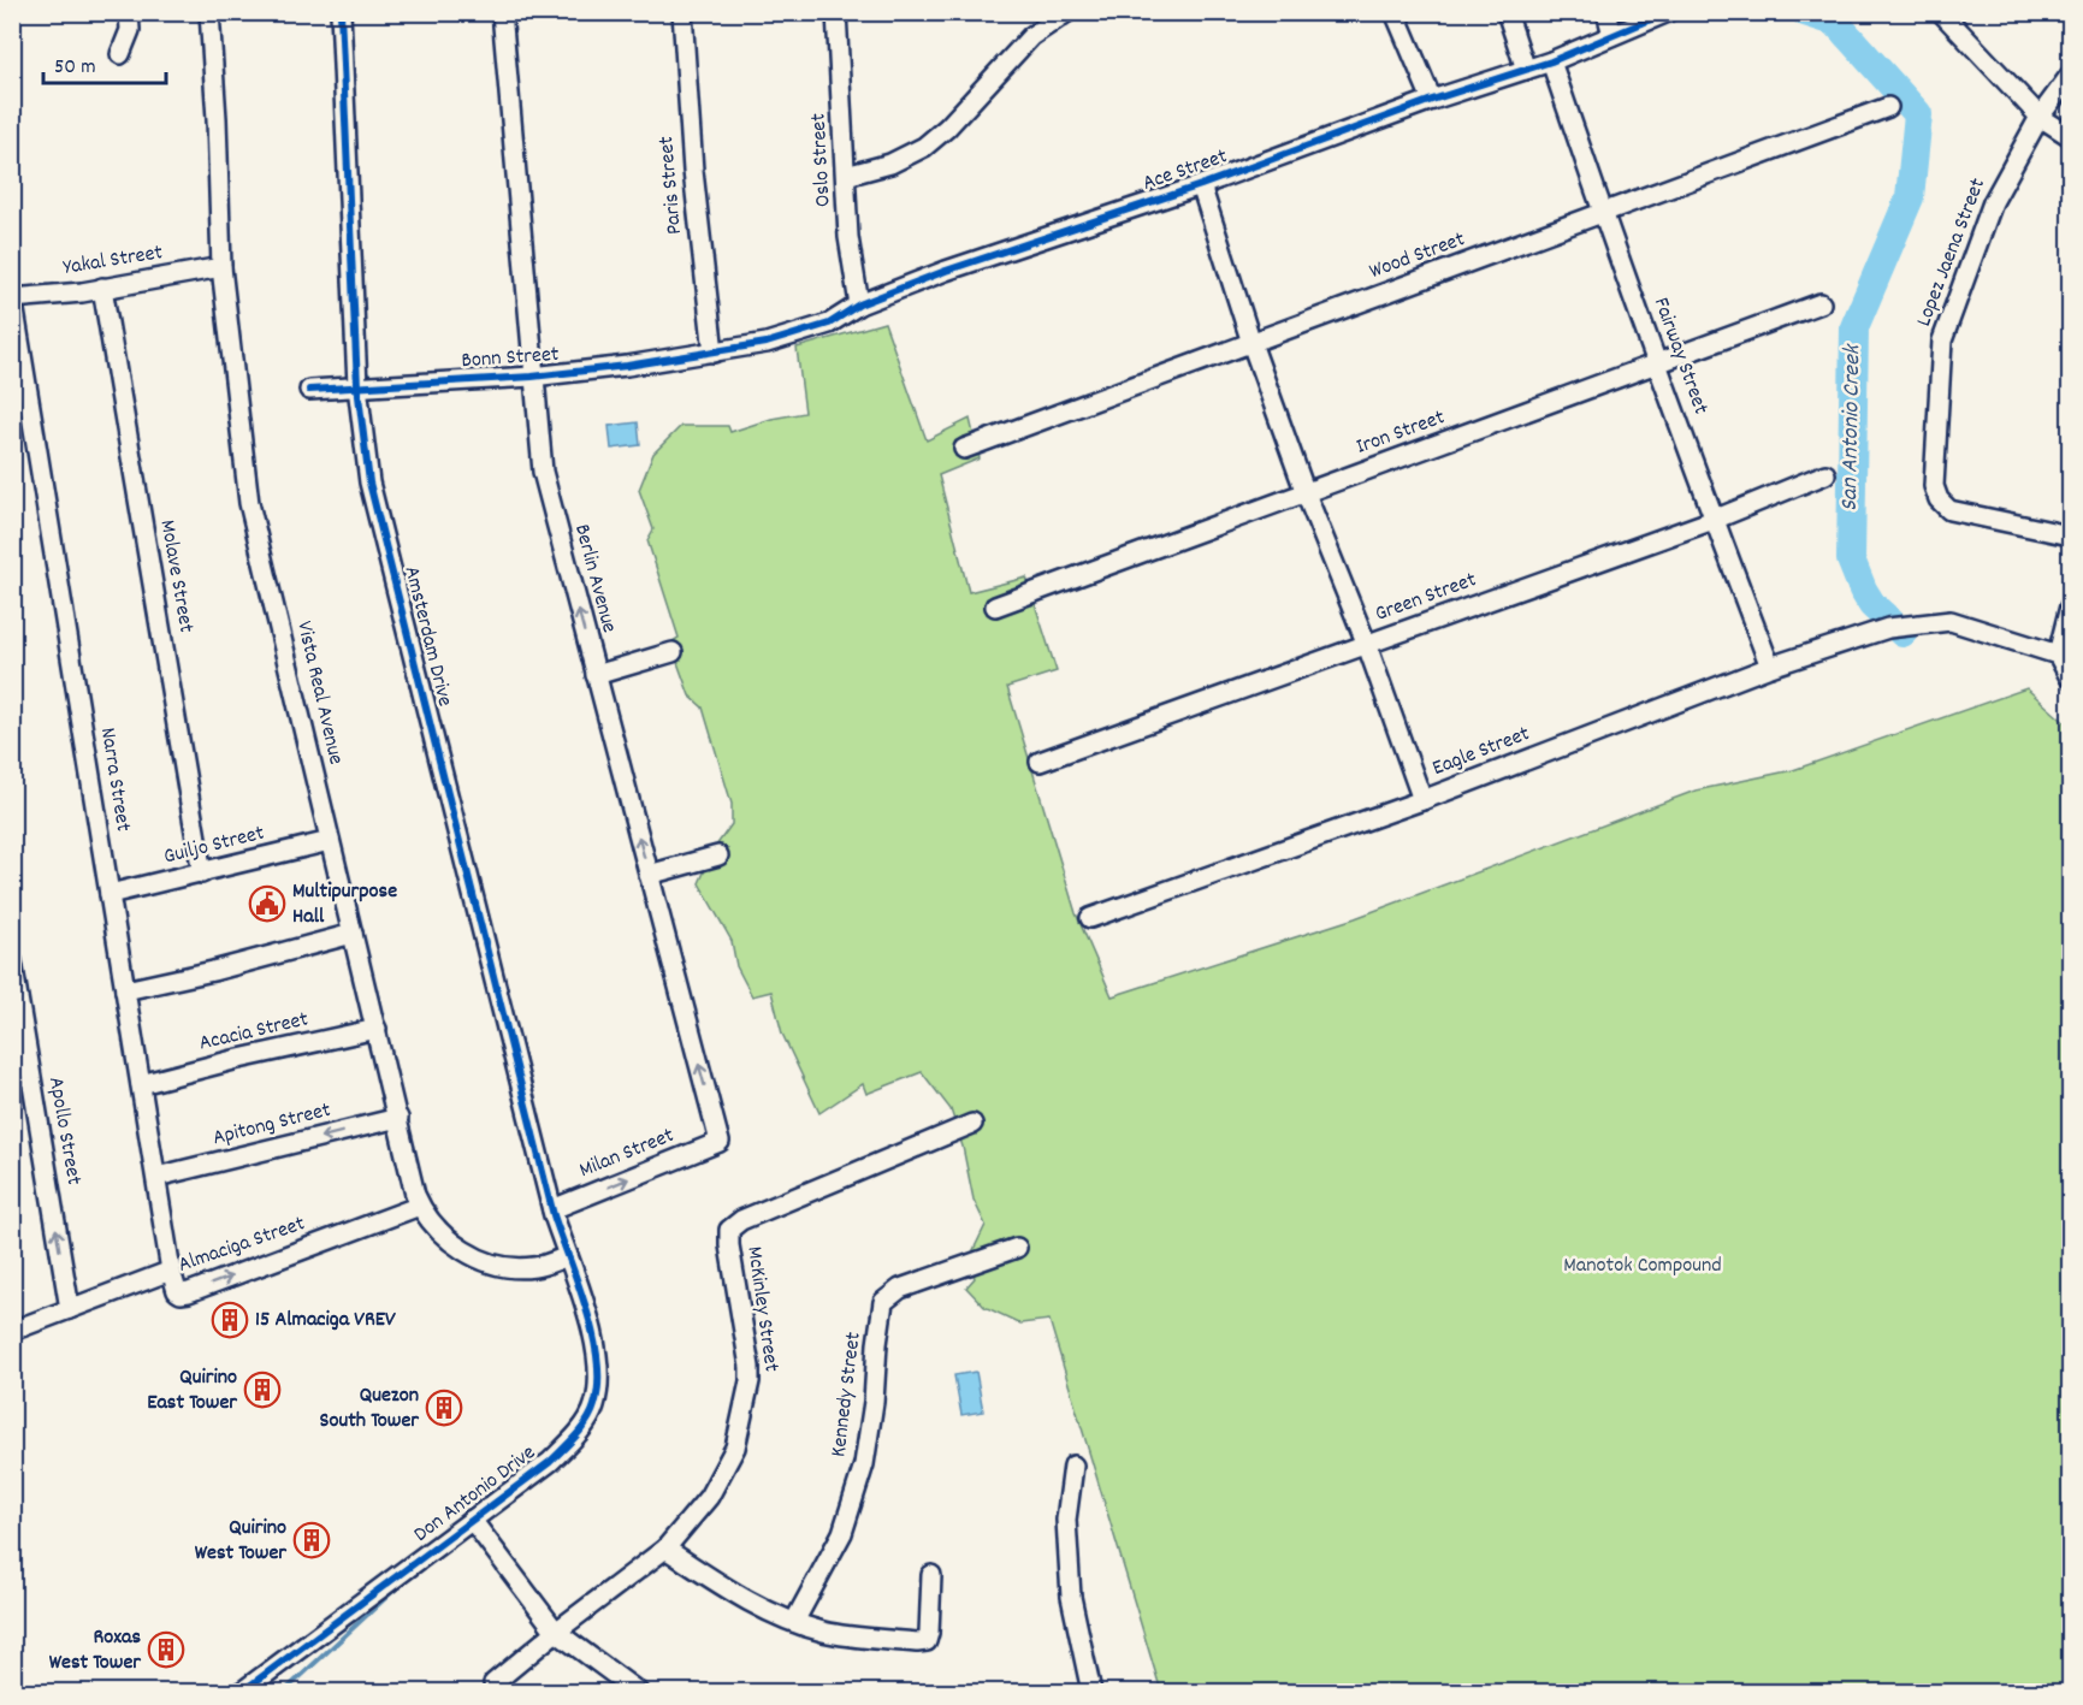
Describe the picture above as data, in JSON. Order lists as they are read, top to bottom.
{
  "streets": {
    "street": [
      "Oslo Street",
      "Ace Street",
      "Paris Street",
      "Lopez Jaena Street",
      "Wood Street",
      "Yakal Street",
      "Fairway Street",
      "Bonn Street",
      "Iron Street",
      "Molave Street",
      "Berlin Avenue",
      "Green Street",
      "Amsterdam Drive",
      "Vista Real Avenue",
      "Eagle Street",
      "Narra Street",
      "Guiljo Street",
      "Acacia Street",
      "Apitong Street",
      "Apollo Street",
      "Milan Street",
      "Almaciga Street",
      "McKinley Street",
      "Kennedy Street",
      "Don Antonio Drive"
    ]
  },
  "crossings": [
    ["Oslo Street", "Ace Street"],
    ["Ace Street", "Paris Street"],
    ["Ace Street", "Fairway Street"],
    ["Ace Street", "Bonn Street"],
    ["Paris Street", "Bonn Street"],
    ["Wood Street", "Fairway Street"],
    ["Yakal Street", "Molave Street"],
    ["Yakal Street", "Vista Real Avenue"],
    ["Yakal Street", "Narra Street"],
    ["Fairway Street", "Iron Street"],
    ["Fairway Street", "Green Street"],
    ["Fairway Street", "Eagle Street"],
    ["Bonn Street", "Berlin Avenue"],
    ["Bonn Street", "Amsterdam Drive"],
    ["Molave Street", "Guiljo Street"],
    ["Berlin Avenue", "Milan Street"],
    ["Amsterdam Drive", "Vista Real Avenue"],
    ["Amsterdam Drive", "Milan Street"],
    ["Amsterdam Drive", "Don Antonio Drive"],
    ["Vista Real Avenue", "Guiljo Street"],
    ["Vista Real Avenue", "Acacia Street"],
    ["Vista Real Avenue", "Apitong Street"],
    ["Vista Real Avenue", "Almaciga Street"],
    ["Vista Real Avenue", "Don Antonio Drive"],
    ["Narra Street", "Guiljo Street"],
    ["Narra Street", "Acacia Street"],
    ["Narra Street", "Apitong Street"],
    ["Narra Street", "Almaciga Street"],
    ["Apollo Street", "Almaciga Street"]
  ],
  "one_way": [
    "Berlin Avenue",
    "Apitong Street",
    "Apollo Street",
    "Milan Street"
  ],
  "water": ["San Antonio Creek"],
  "parks": ["Manotok Compound"],
  "places": {
    "public building": ["Multipurpose Hall"],
    "building": [
      "15 Almaciga VREV",
      "Quirino East Tower",
      "Quezon South Tower",
      "Quirino West Tower",
      "Roxas West Tower"
    ]
  },
  "scale_bar": "50 m"
}
